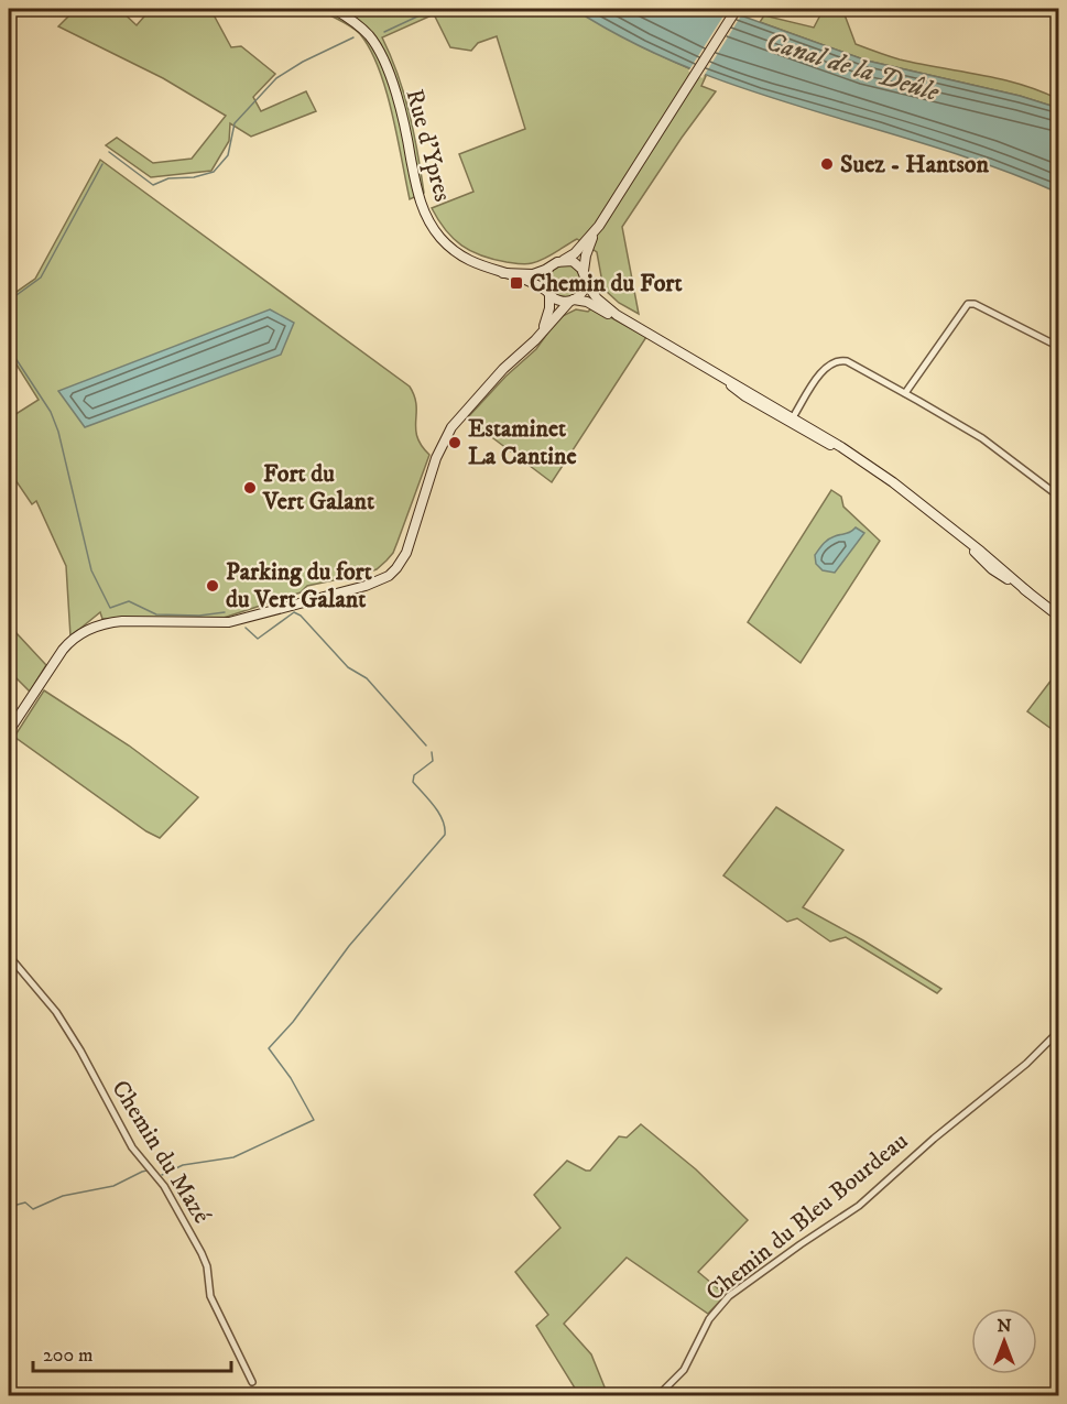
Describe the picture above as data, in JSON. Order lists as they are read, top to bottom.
{
  "streets": {
    "main road": ["Rue d'Ypres"],
    "street": ["Chemin du Mazé", "Chemin du Bleu Bourdeau"]
  },
  "water": ["Canal de la Deûle"],
  "places": {
    "other": [
      "Suez - Hantson",
      "Estaminet La Cantine",
      "Fort du Vert Galant",
      "Parking du fort du Vert Galant"
    ],
    "transit": ["Chemin du Fort"]
  },
  "scale_bar": "200 m",
  "north": "top"
}
